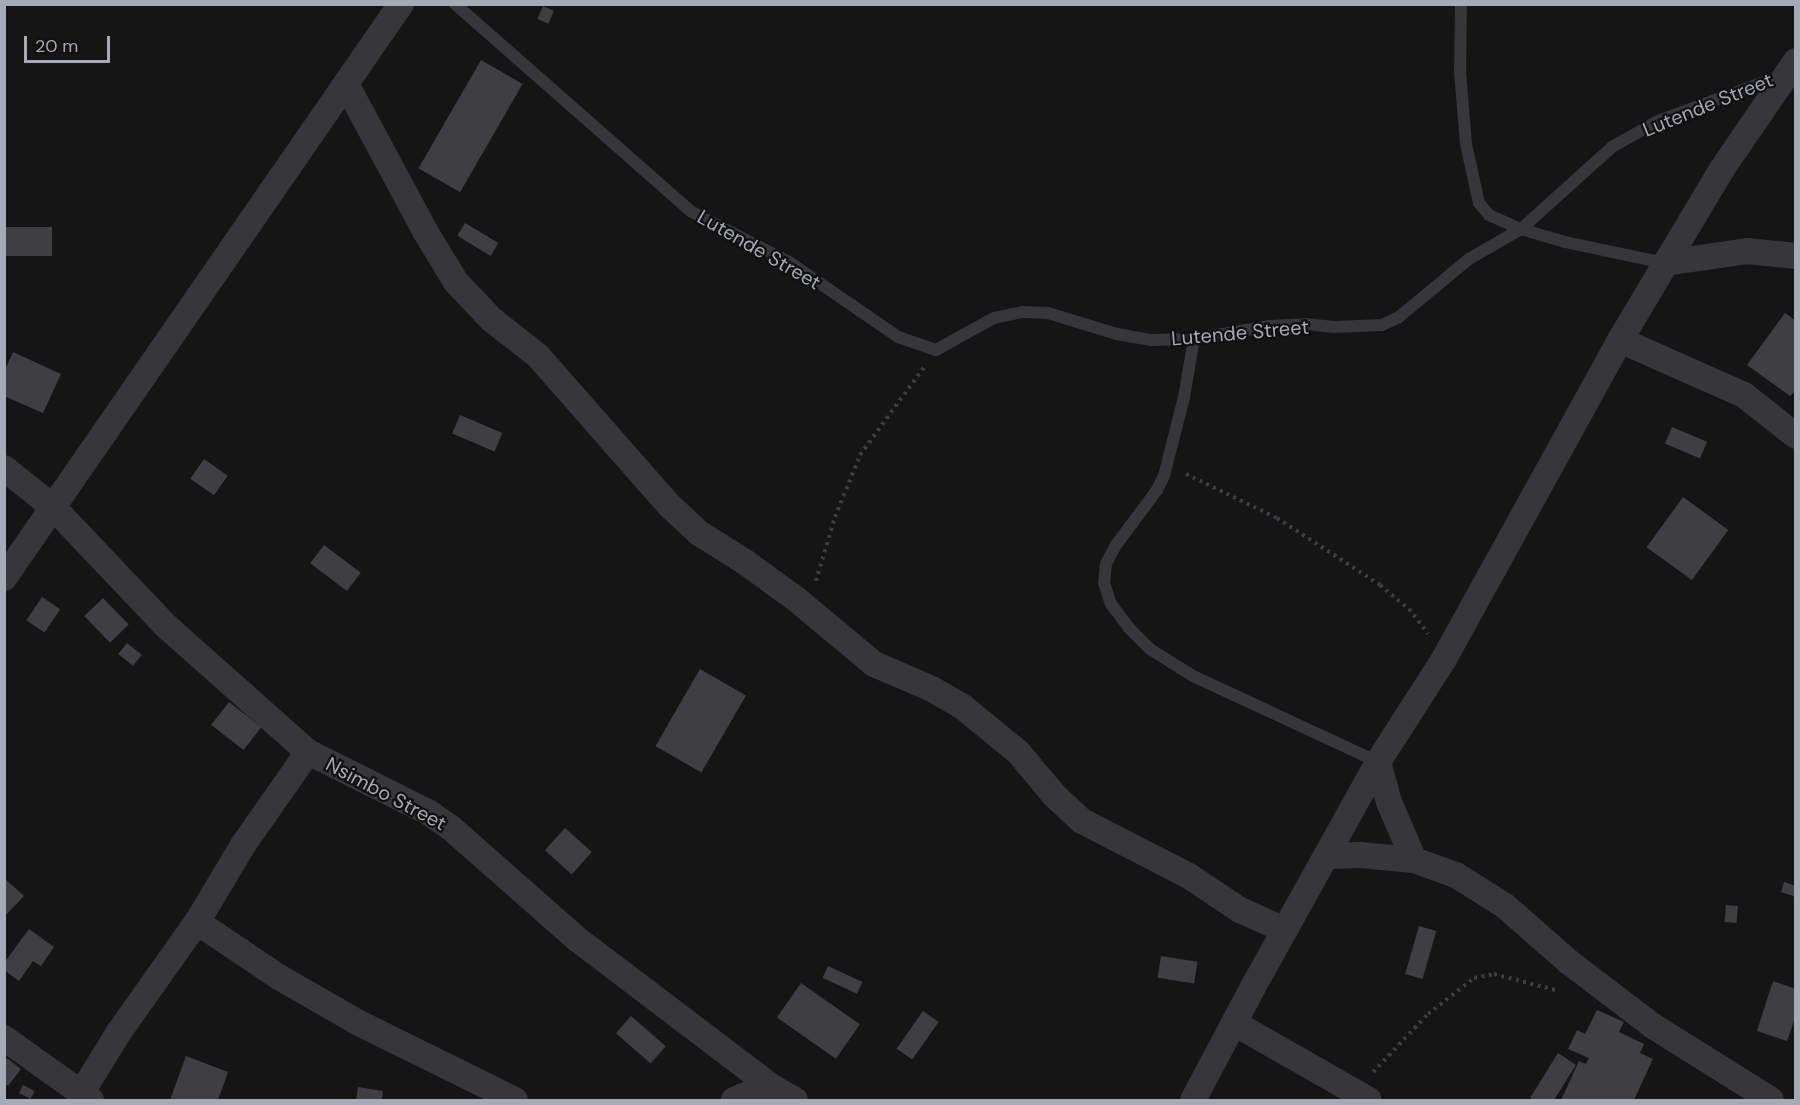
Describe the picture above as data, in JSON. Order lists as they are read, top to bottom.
{
  "streets": {
    "street": ["Nsimbo Street"],
    "lane": ["Lutende Street"]
  },
  "scale_bar": "20 m"
}
